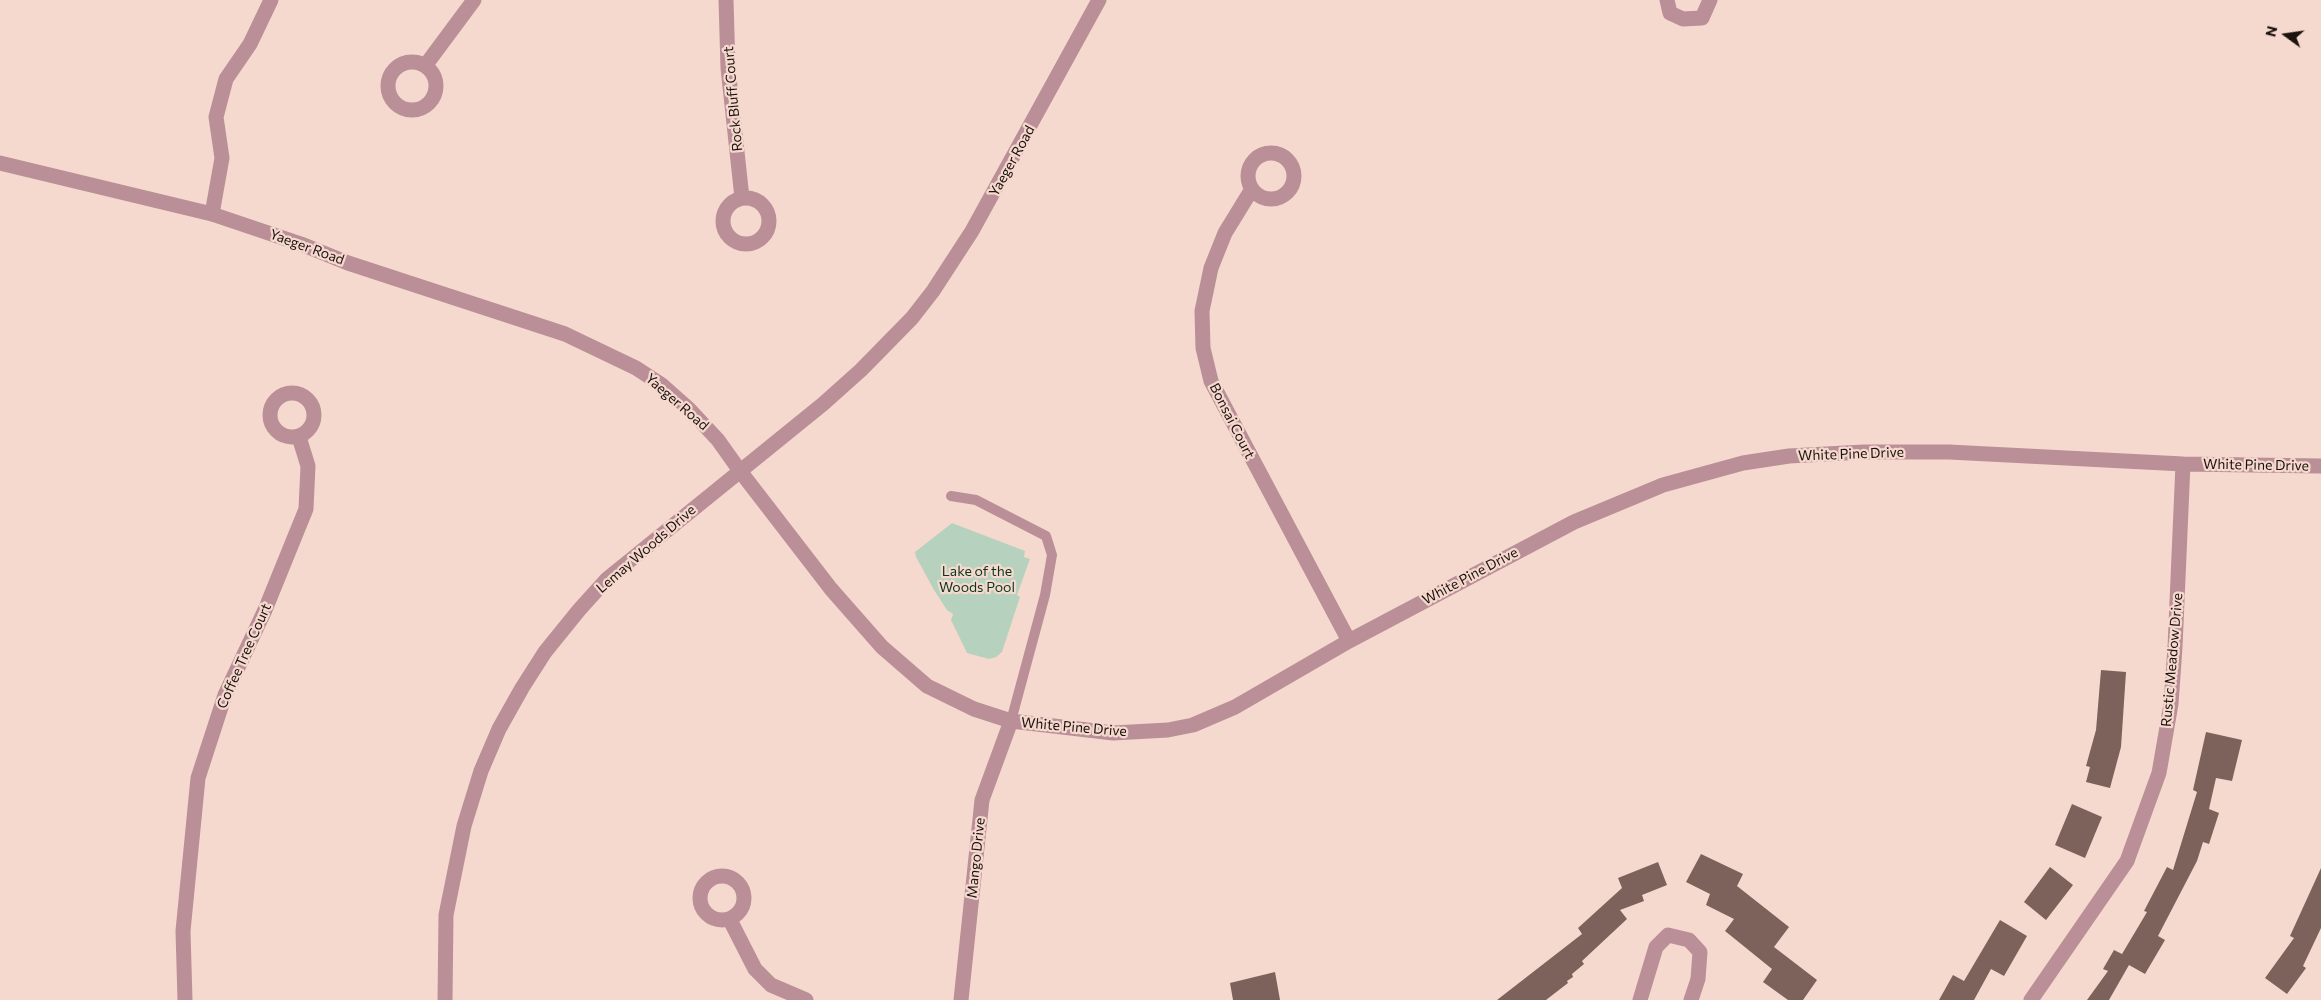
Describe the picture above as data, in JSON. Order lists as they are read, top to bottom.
{
  "streets": {
    "street": [
      "Rock Bluff Court",
      "Yaeger Road",
      "Bonsai Court",
      "White Pine Drive",
      "Lemay Woods Drive",
      "Coffee Tree Court",
      "Rustic Meadow Drive",
      "Mango Drive"
    ]
  },
  "crossings": [
    ["Yaeger Road", "White Pine Drive"],
    ["Yaeger Road", "Lemay Woods Drive"],
    ["Bonsai Court", "White Pine Drive"],
    ["White Pine Drive", "Lemay Woods Drive"],
    ["White Pine Drive", "Rustic Meadow Drive"],
    ["White Pine Drive", "Mango Drive"]
  ],
  "parks": ["Lake of the Woods Pool"],
  "north": "left"
}
